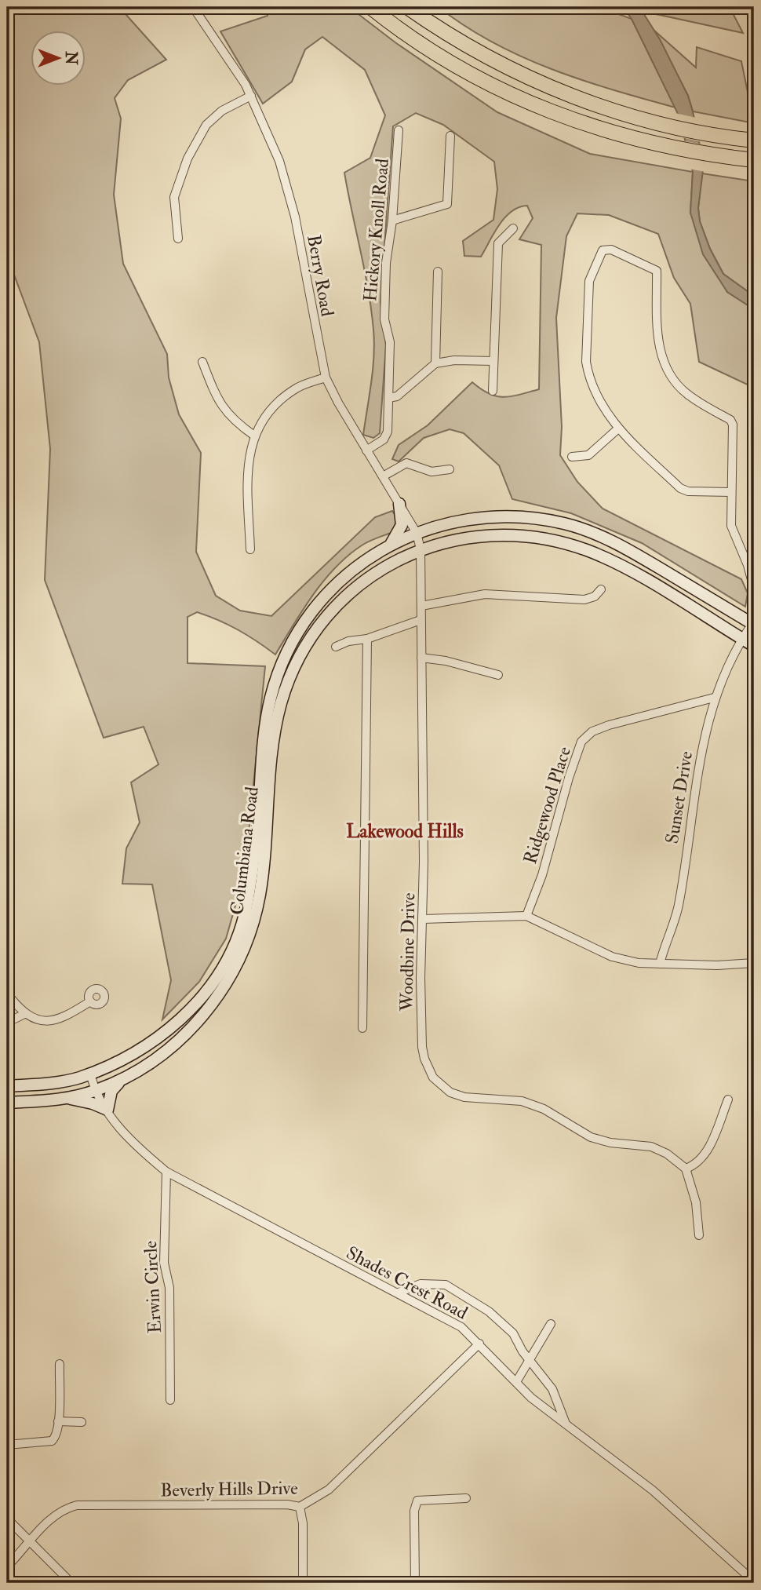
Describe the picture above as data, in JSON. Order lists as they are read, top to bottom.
{
  "streets": {
    "main road": ["Columbiana Road"],
    "street": [
      "Hickory Knoll Road",
      "Berry Road",
      "Sunset Drive",
      "Ridgewood Place",
      "Woodbine Drive",
      "Shades Crest Road",
      "Erwin Circle",
      "Beverly Hills Drive"
    ]
  },
  "crossings": [
    ["Hickory Knoll Road", "Berry Road"],
    ["Berry Road", "Columbiana Road"],
    ["Berry Road", "Woodbine Drive"],
    ["Sunset Drive", "Ridgewood Place"],
    ["Sunset Drive", "Columbiana Road"],
    ["Columbiana Road", "Woodbine Drive"],
    ["Columbiana Road", "Shades Crest Road"],
    ["Shades Crest Road", "Erwin Circle"],
    ["Shades Crest Road", "Beverly Hills Drive"]
  ],
  "districts": ["Lakewood Hills"],
  "north": "right"
}
